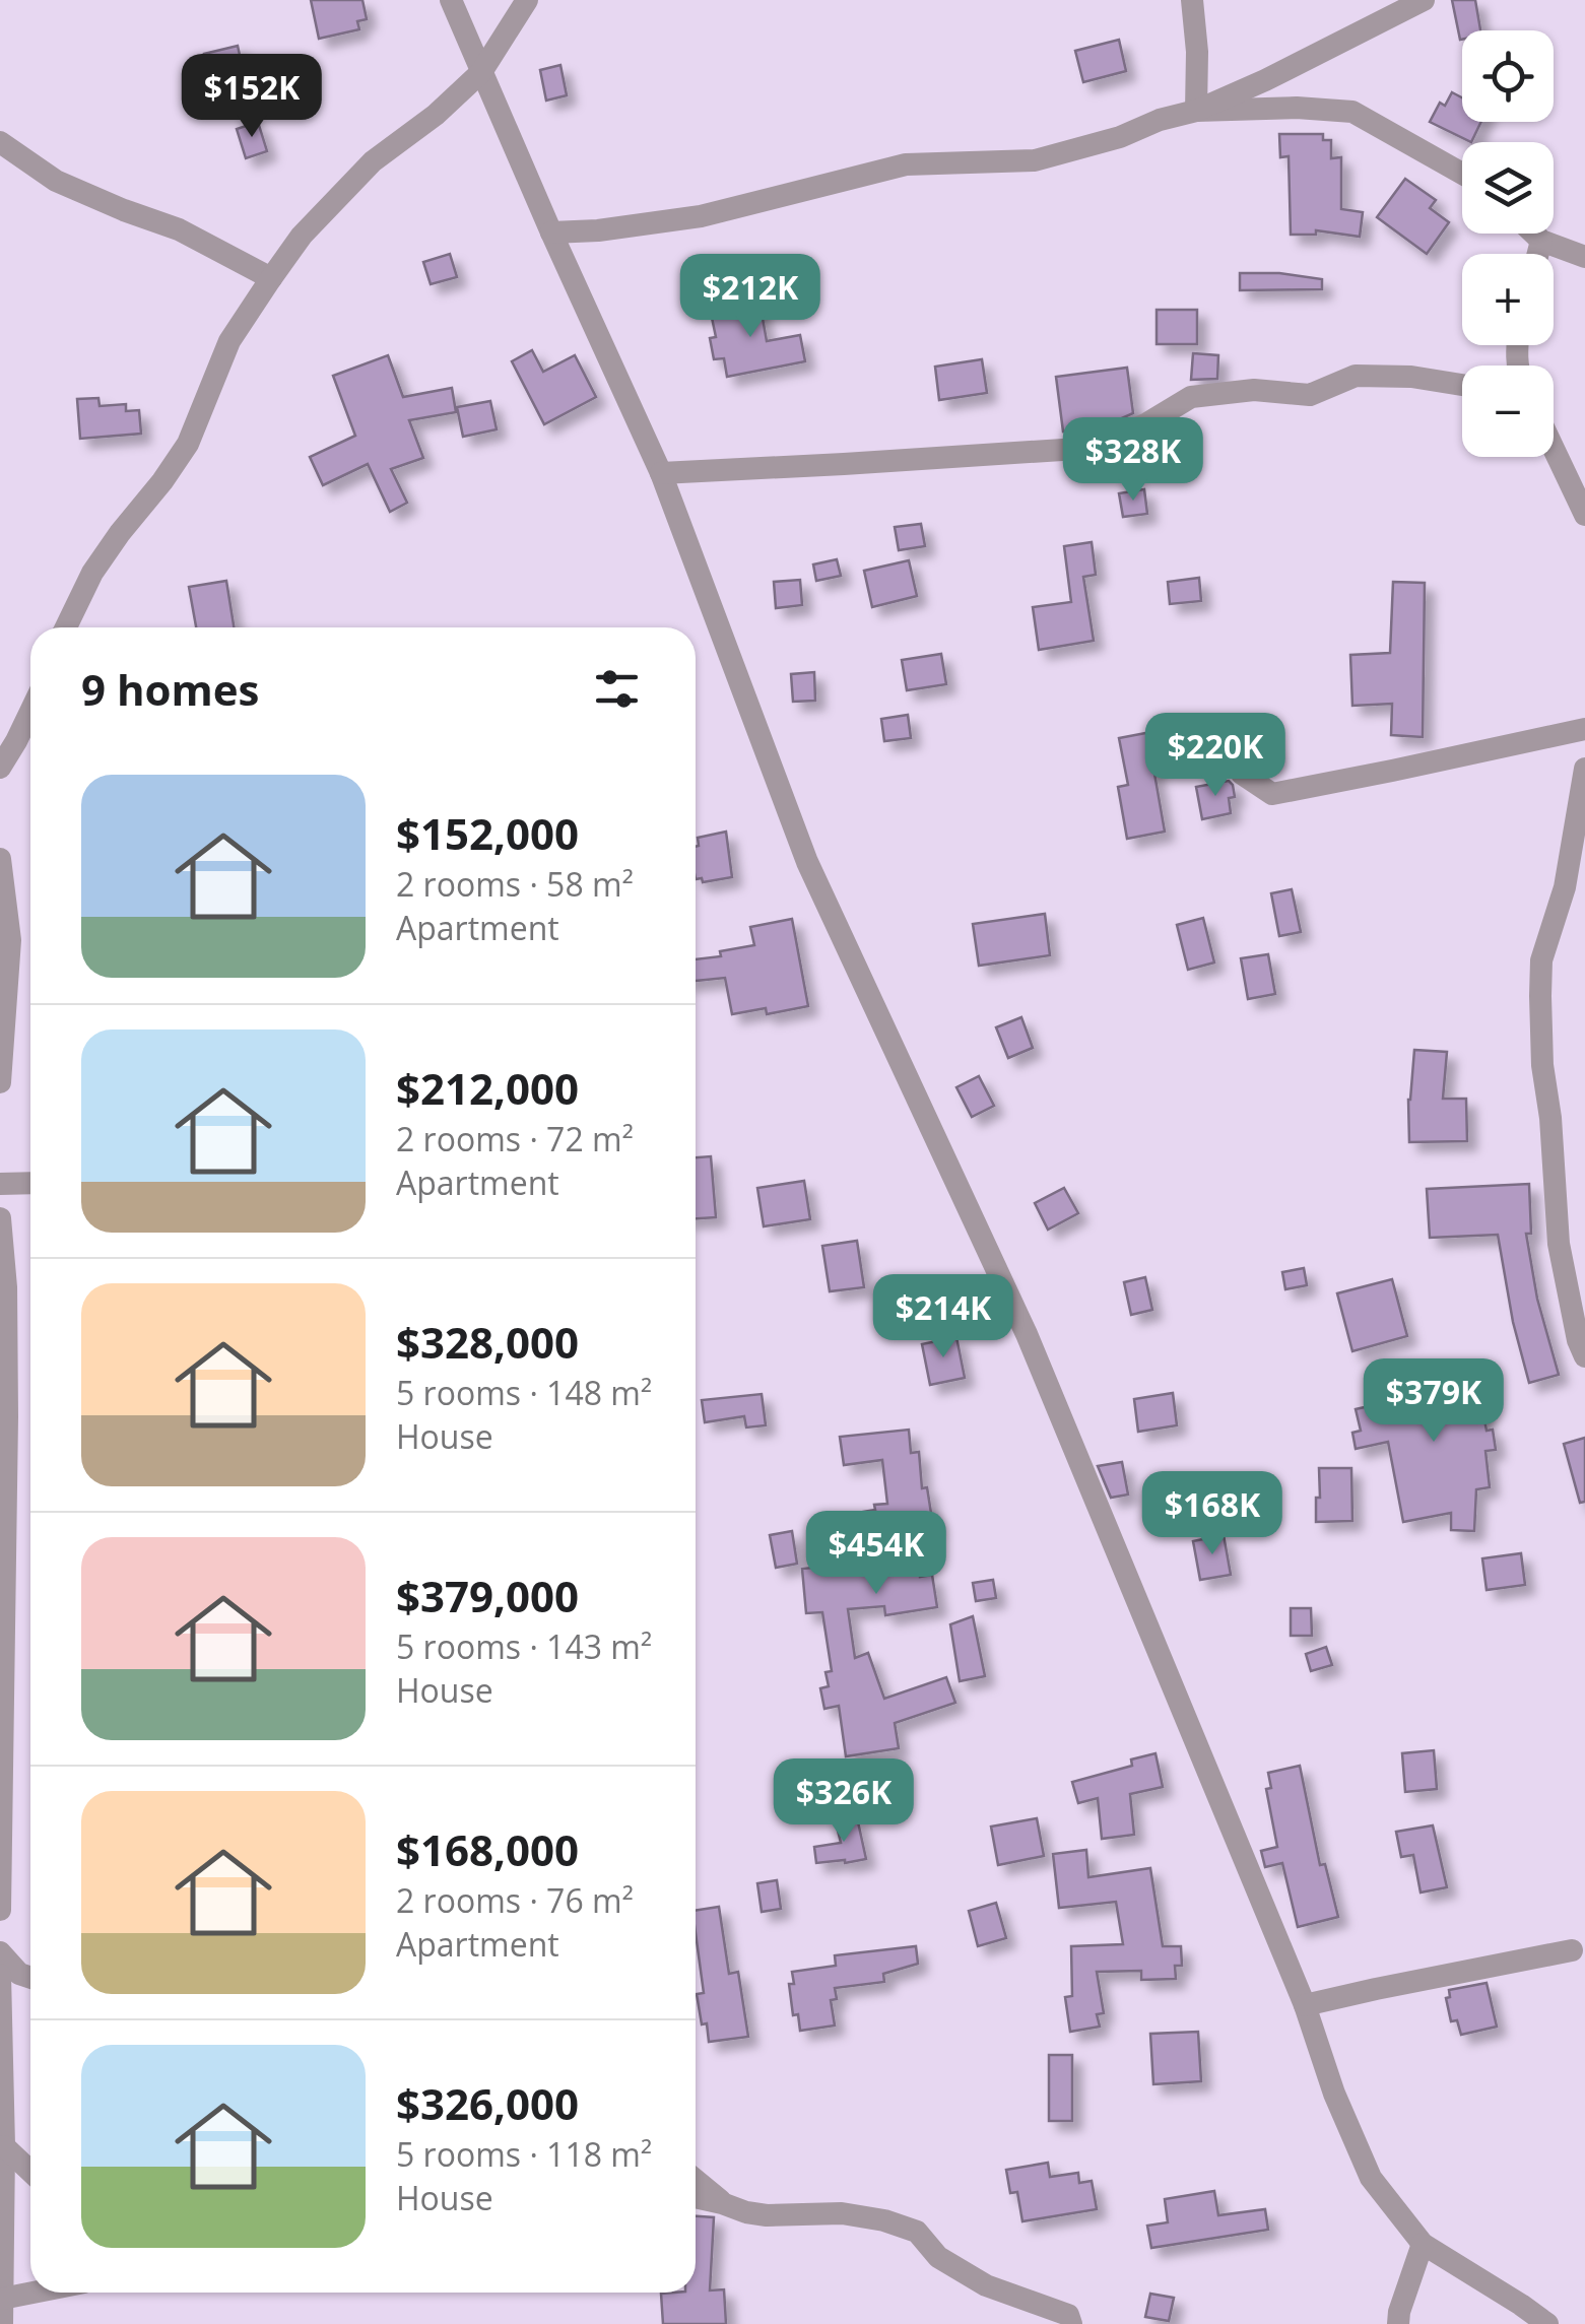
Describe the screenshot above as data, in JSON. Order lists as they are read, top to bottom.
{
  "page": {
    "map_buttons": ["+", "−"],
    "price": [
      "$152K",
      "$212K",
      "$328K",
      "$220K",
      "$214K",
      "$379K",
      "$168K",
      "$454K",
      "$326K"
    ],
    "heading": "9 homes",
    "list": [
      {
        "name": "$152,000",
        "note": "2 rooms · 58 m² · Apartment"
      },
      {
        "name": "$212,000",
        "note": "2 rooms · 72 m² · Apartment"
      },
      {
        "name": "$328,000",
        "note": "5 rooms · 148 m² · House"
      },
      {
        "name": "$379,000",
        "note": "5 rooms · 143 m² · House"
      },
      {
        "name": "$168,000",
        "note": "2 rooms · 76 m² · Apartment"
      },
      {
        "name": "$326,000",
        "note": "5 rooms · 118 m² · House"
      }
    ]
  }
}
